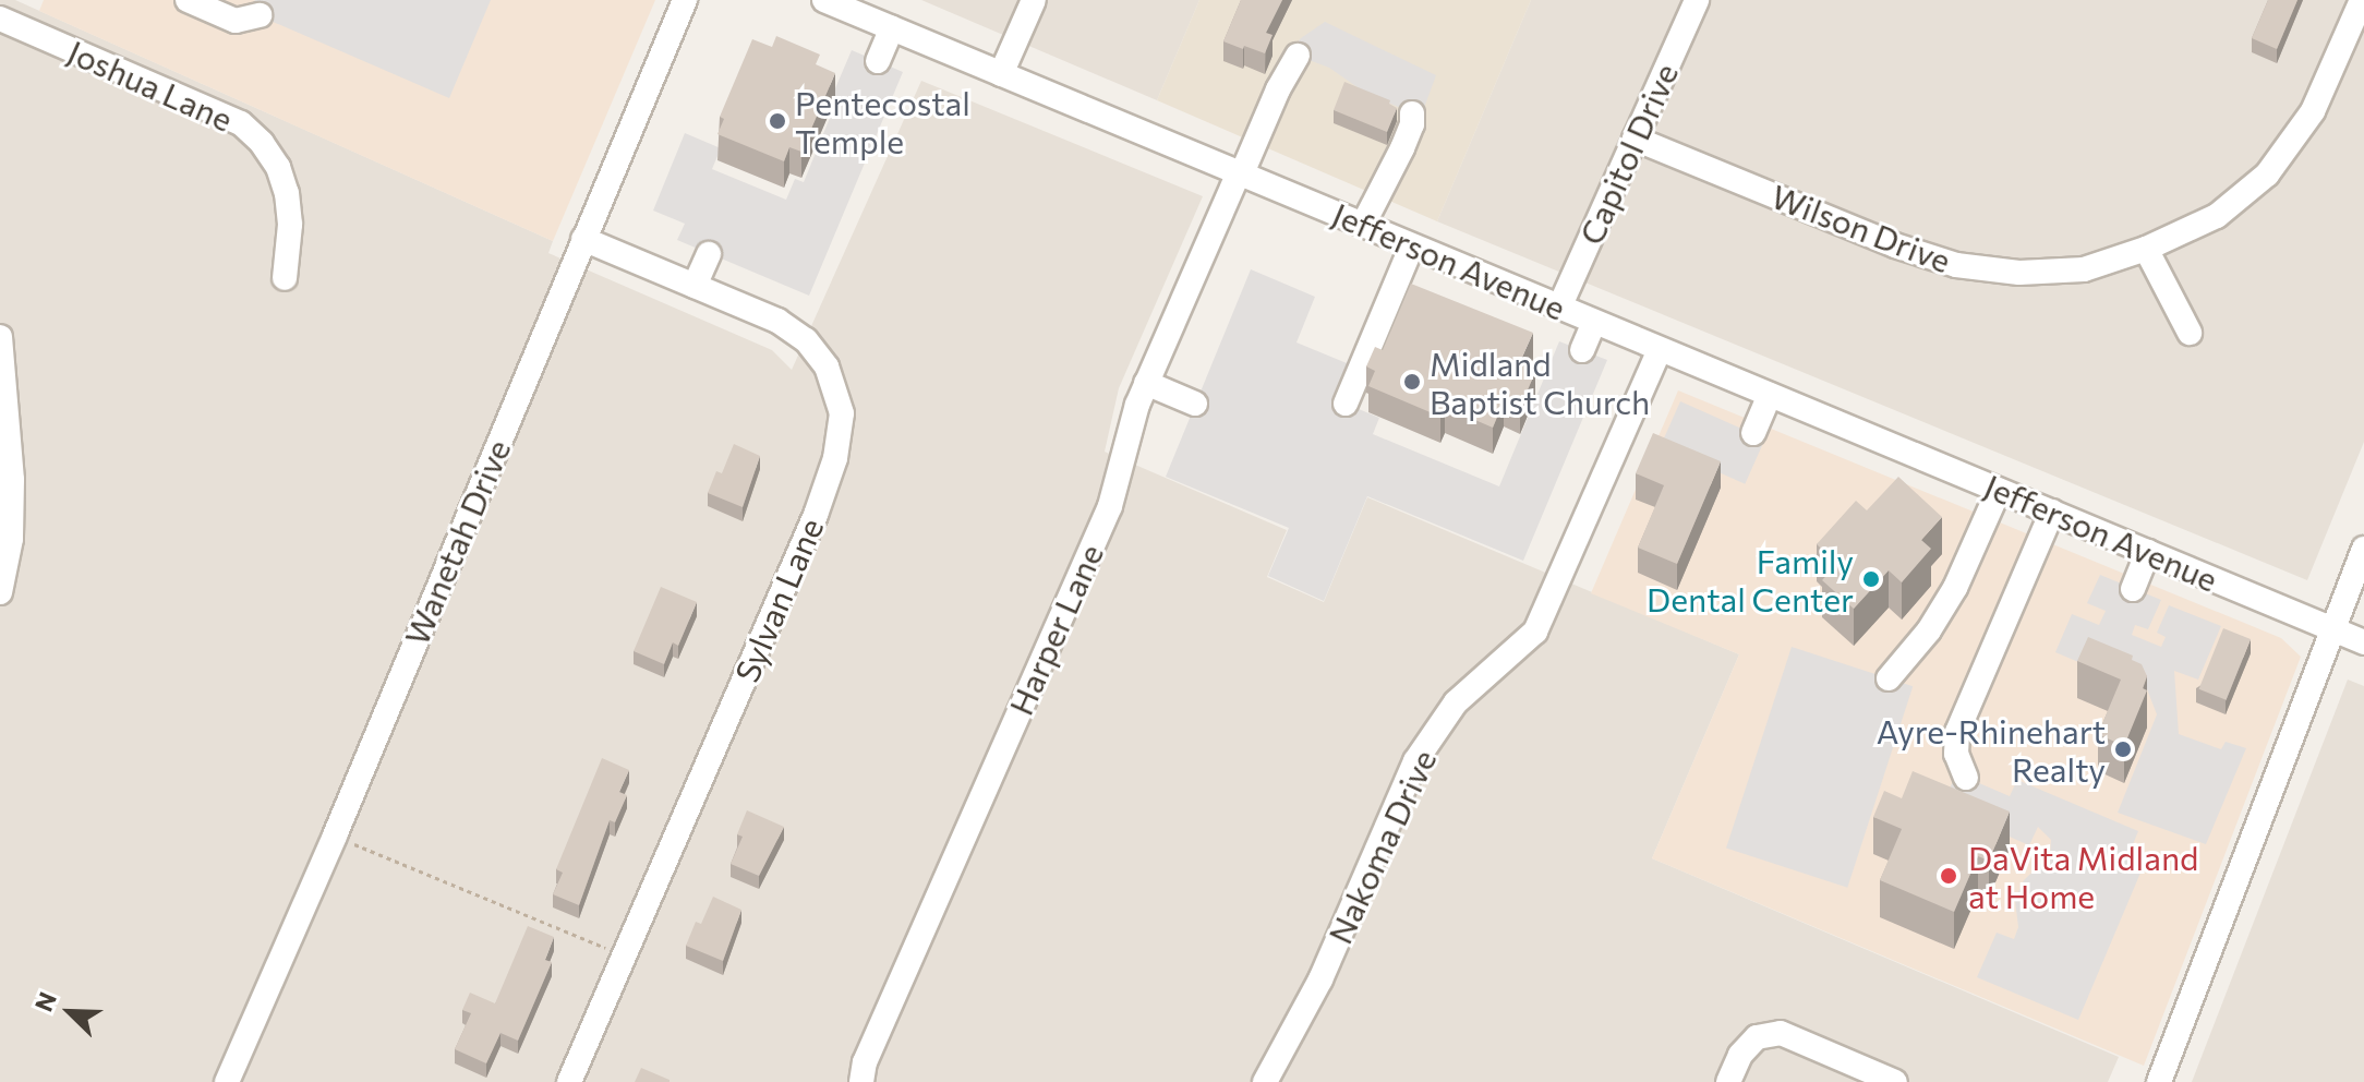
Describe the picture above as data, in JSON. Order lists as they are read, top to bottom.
{
  "streets": {
    "street": [
      "Joshua Lane",
      "Capitol Drive",
      "Wilson Drive",
      "Jefferson Avenue",
      "Wanetah Drive",
      "Sylvan Lane",
      "Harper Lane",
      "Nakoma Drive"
    ]
  },
  "crossings": [
    ["Capitol Drive", "Wilson Drive"],
    ["Capitol Drive", "Jefferson Avenue"],
    ["Jefferson Avenue", "Harper Lane"],
    ["Jefferson Avenue", "Nakoma Drive"],
    ["Wanetah Drive", "Sylvan Lane"]
  ],
  "places": [
    "Pentecostal Temple",
    "Midland Baptist Church",
    "Family Dental Center",
    "Ayre-Rhinehart Realty",
    "DaVita Midland at Home"
  ],
  "north": "top left"
}
